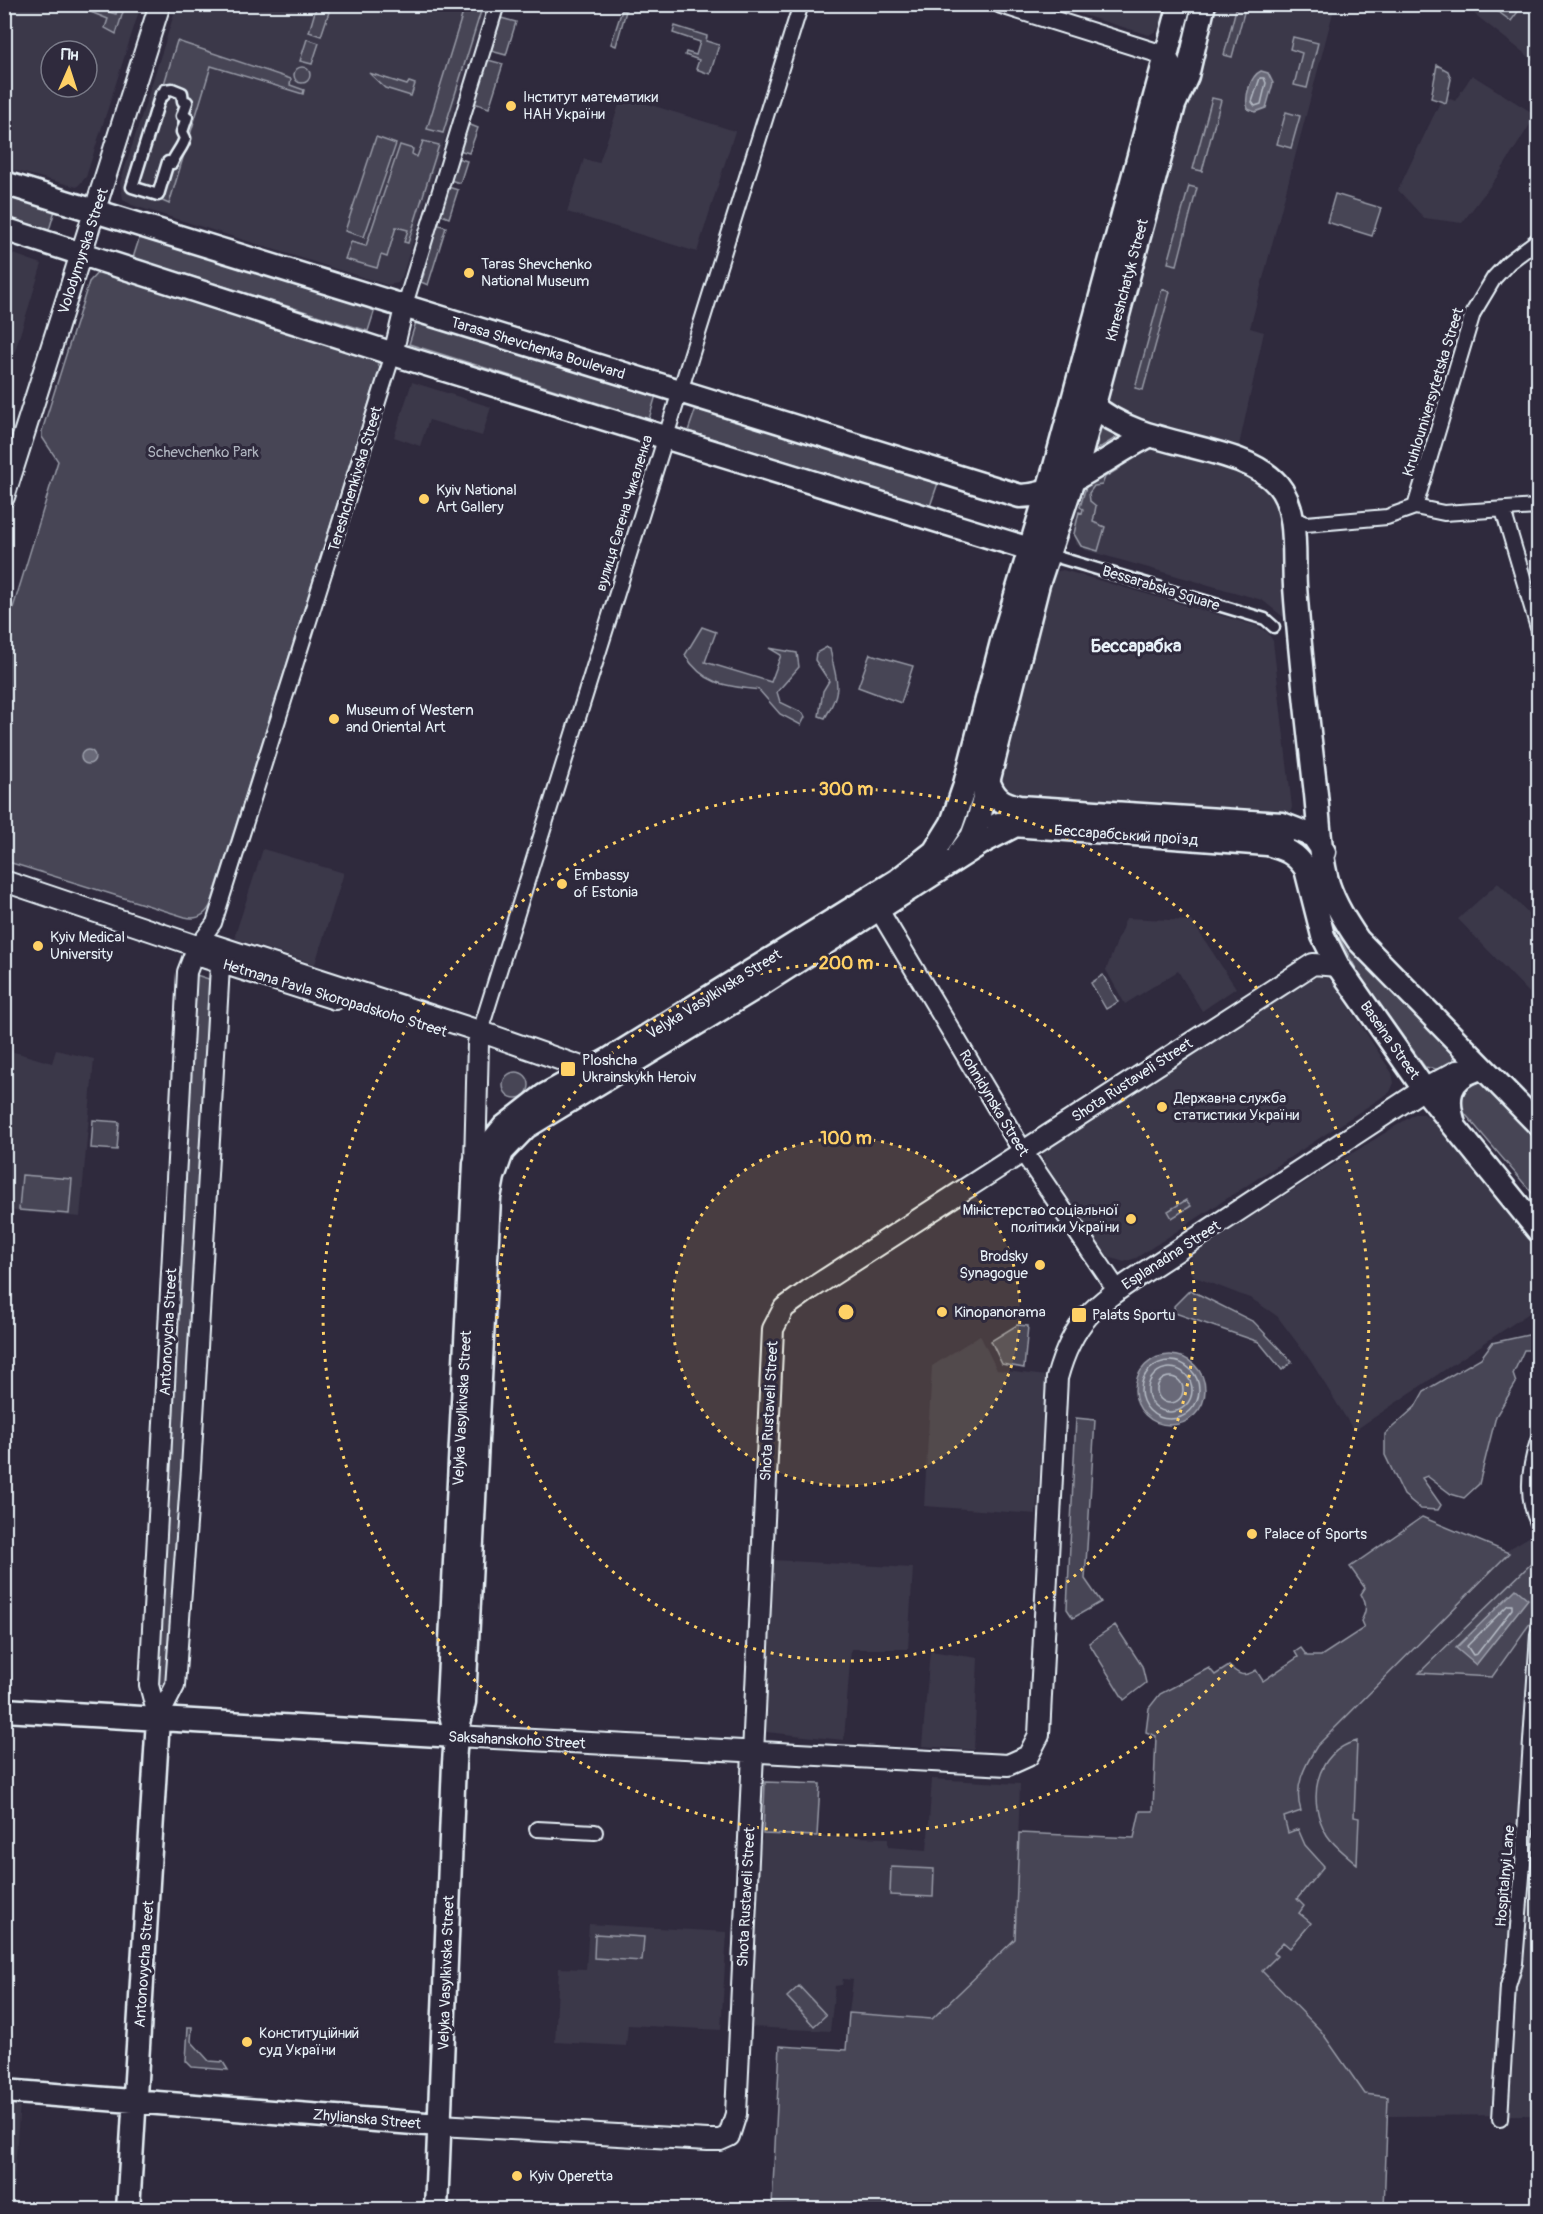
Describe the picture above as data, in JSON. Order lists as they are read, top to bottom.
{
  "streets": {
    "main road": [
      "Volodymyrska Street",
      "Khreshchatyk Street",
      "Tarasa Shevchenka Boulevard",
      "Бессарабський проїзд",
      "Velyka Vasylkivska Street",
      "Hetmana Pavla Skoropadskoho Street",
      "Baseina Street",
      "Shota Rustaveli Street",
      "Esplanadna Street",
      "Antonovycha Street",
      "Saksahanskoho Street",
      "Zhylianska Street"
    ],
    "street": [
      "Kruhlouniversytetska Street",
      "Tereshchenkivska Street",
      "вулиця Євгена Чикаленка",
      "Bessarabska Square",
      "Rohnidynska Street",
      "Hospitalnyi Lane"
    ]
  },
  "crossings": [
    ["Volodymyrska Street", "Tarasa Shevchenka Boulevard"],
    ["Khreshchatyk Street", "Tarasa Shevchenka Boulevard"],
    ["Khreshchatyk Street", "Bessarabska Square"],
    ["Khreshchatyk Street", "Velyka Vasylkivska Street"],
    ["Tarasa Shevchenka Boulevard", "Tereshchenkivska Street"],
    ["Tarasa Shevchenka Boulevard", "вулиця Євгена Чикаленка"],
    ["Tereshchenkivska Street", "Hetmana Pavla Skoropadskoho Street"],
    ["Tereshchenkivska Street", "Antonovycha Street"],
    ["вулиця Євгена Чикаленка", "Hetmana Pavla Skoropadskoho Street"],
    ["Bessarabska Square", "Velyka Vasylkivska Street"],
    ["Бессарабський проїзд", "Velyka Vasylkivska Street"],
    ["Бессарабський проїзд", "Baseina Street"],
    ["Velyka Vasylkivska Street", "Hetmana Pavla Skoropadskoho Street"],
    ["Velyka Vasylkivska Street", "Rohnidynska Street"],
    ["Velyka Vasylkivska Street", "Saksahanskoho Street"],
    ["Velyka Vasylkivska Street", "Zhylianska Street"],
    ["Hetmana Pavla Skoropadskoho Street", "Antonovycha Street"],
    ["Baseina Street", "Shota Rustaveli Street"],
    ["Baseina Street", "Esplanadna Street"],
    ["Shota Rustaveli Street", "Rohnidynska Street"],
    ["Shota Rustaveli Street", "Saksahanskoho Street"],
    ["Shota Rustaveli Street", "Zhylianska Street"],
    ["Rohnidynska Street", "Esplanadna Street"],
    ["Esplanadna Street", "Saksahanskoho Street"],
    ["Antonovycha Street", "Saksahanskoho Street"],
    ["Antonovycha Street", "Zhylianska Street"]
  ],
  "districts": ["Бессарабка"],
  "parks": ["Schevchenko Park"],
  "places": {
    "other": [
      "Інститут математики НАН України",
      "Taras Shevchenko National Museum",
      "Kyiv National Art Gallery",
      "Museum of Western and Oriental Art",
      "Embassy of Estonia",
      "Kyiv Medical University",
      "Державна служба статистики України",
      "Міністерство соціальної політики України",
      "Brodsky Synagogue",
      "Kinopanorama",
      "Palace of Sports",
      "Конституційний суд України",
      "Kyiv Operetta"
    ],
    "transit": ["Ploshcha Ukrainskykh Heroiv", "Palats Sportu"]
  },
  "north": "top",
  "rings": ["300 m", "200 m", "100 m"]
}
